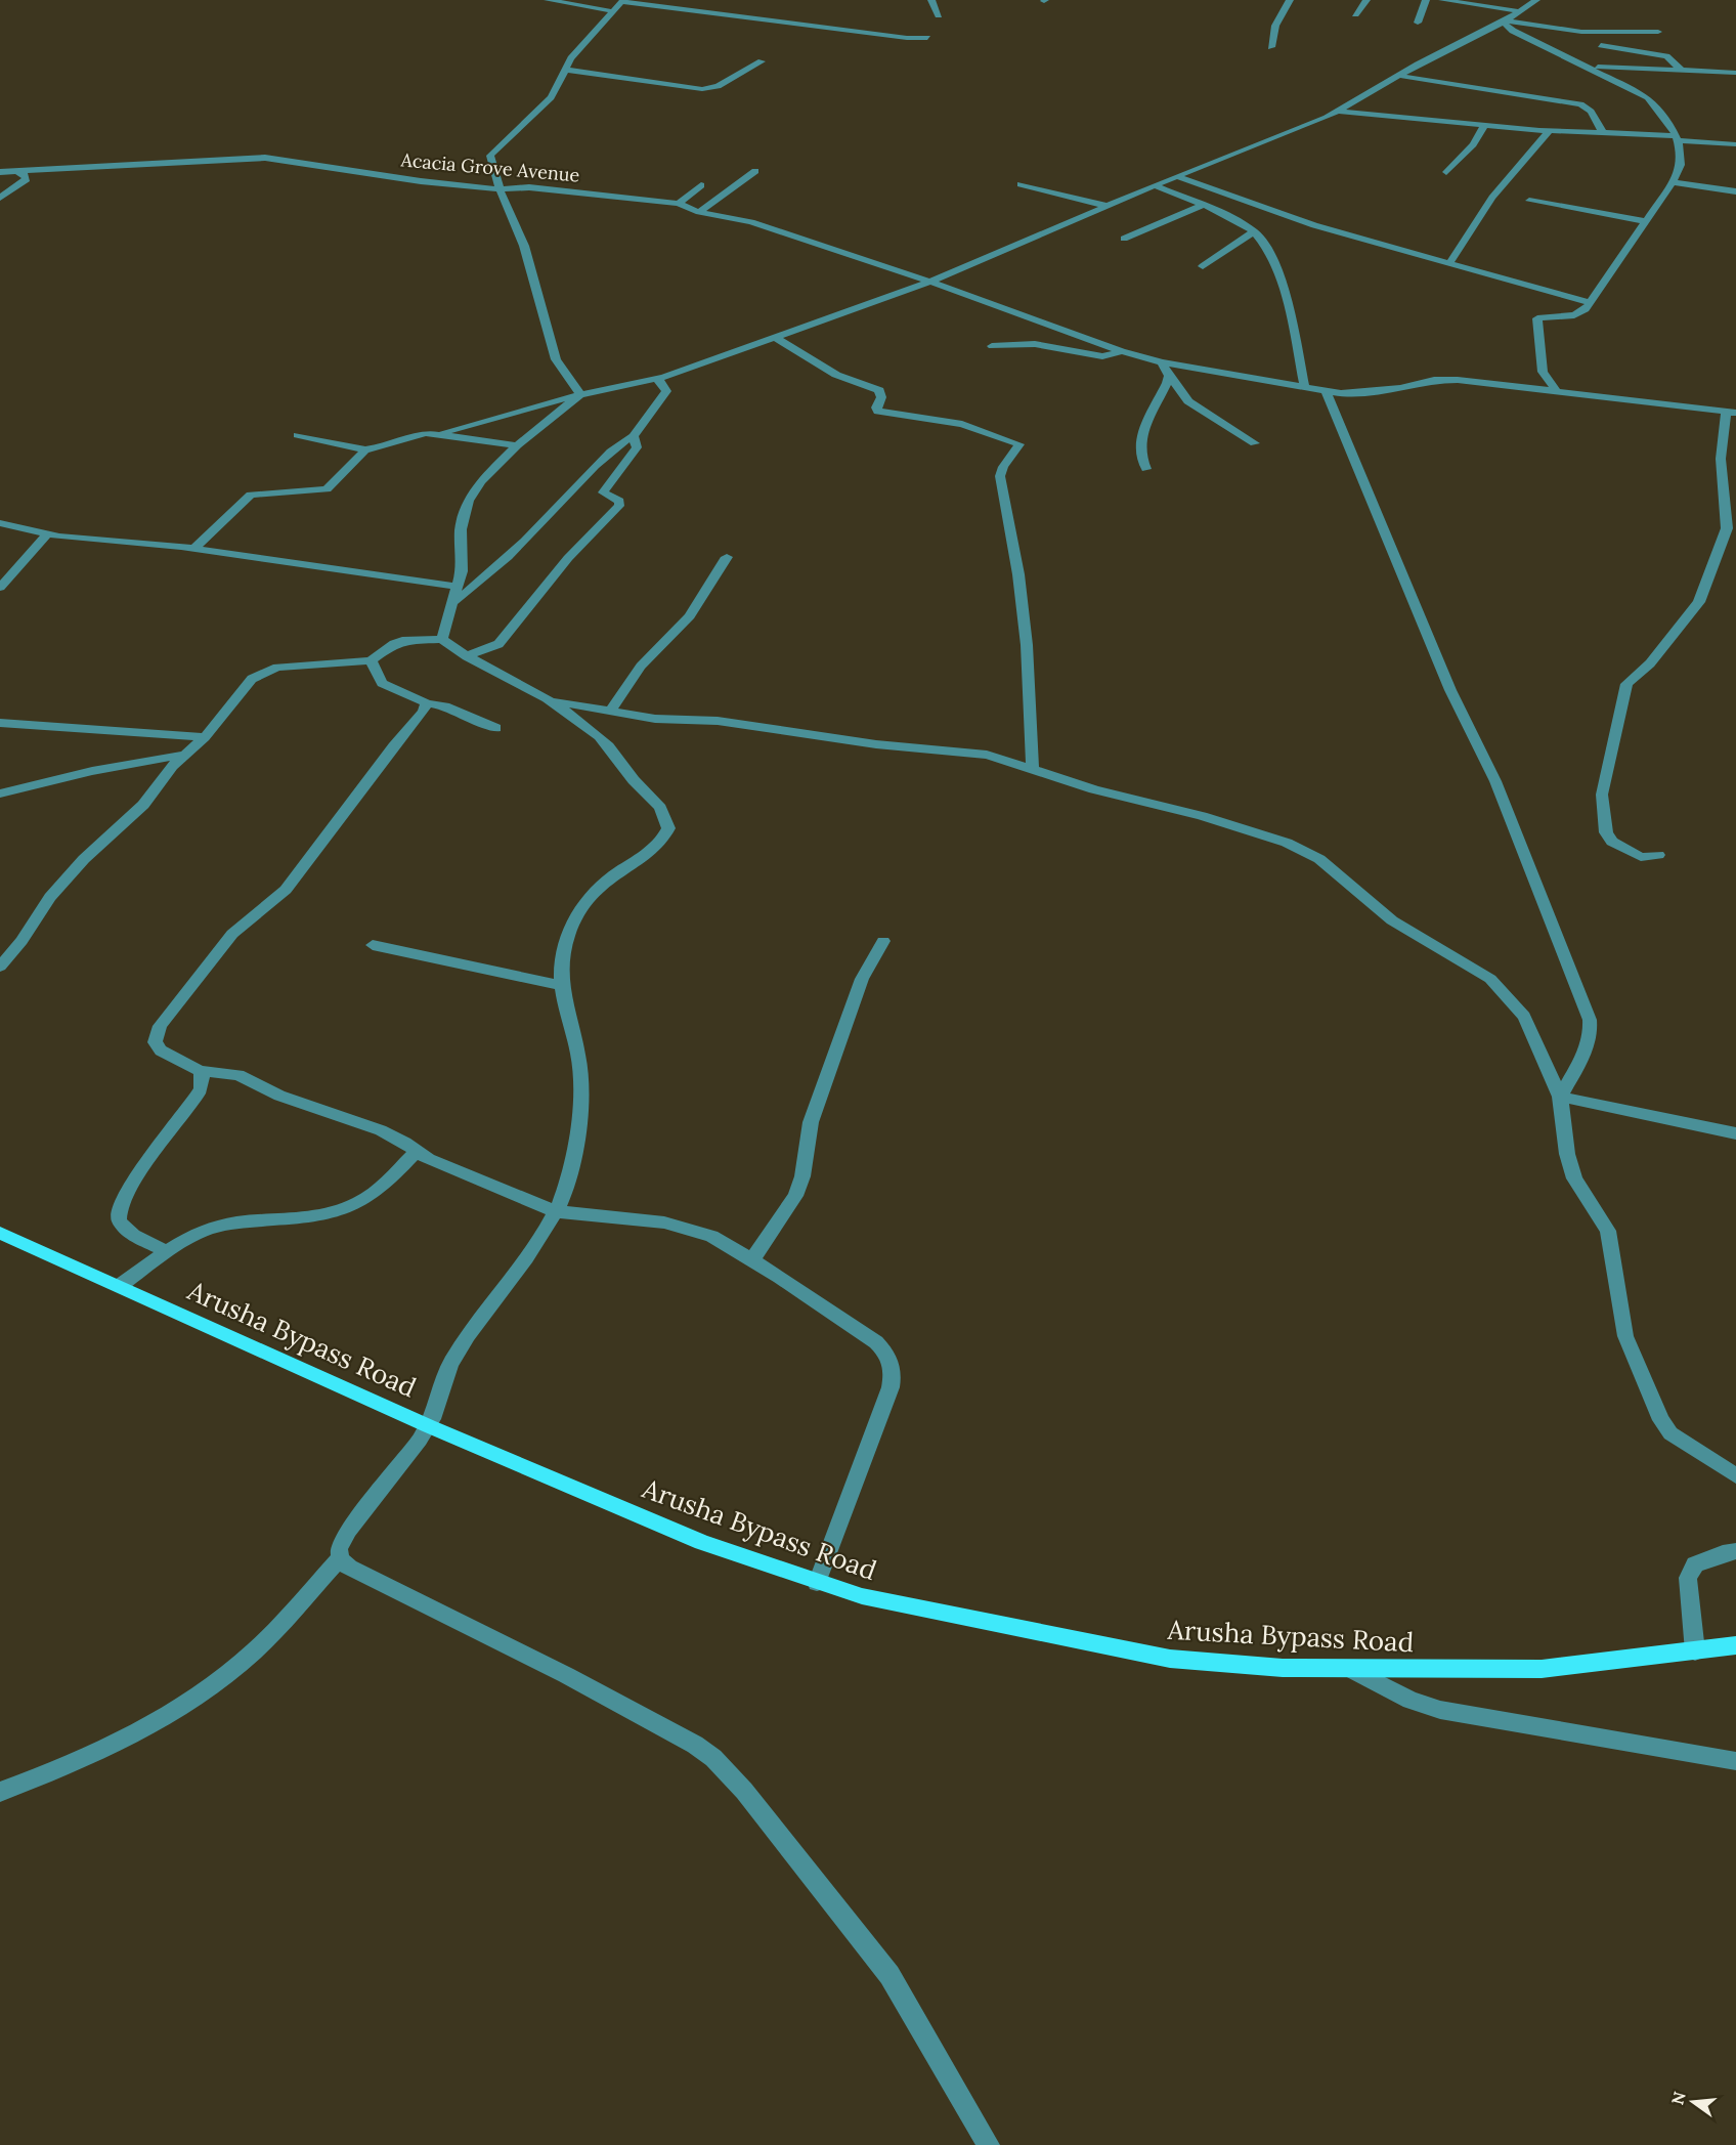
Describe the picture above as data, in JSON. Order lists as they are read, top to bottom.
{
  "streets": {
    "main road": ["Arusha Bypass Road"],
    "street": ["Acacia Grove Avenue"]
  },
  "north": "left"
}
